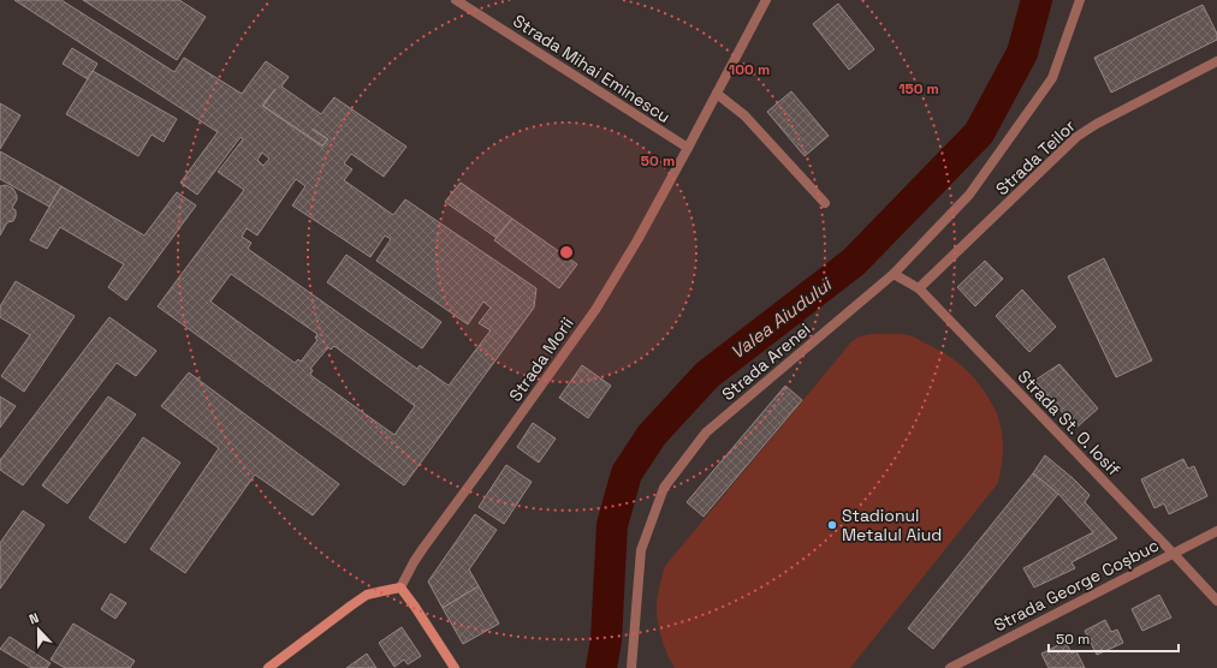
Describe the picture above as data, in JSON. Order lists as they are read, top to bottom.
{
  "streets": {
    "street": [
      "Strada Mihai Eminescu",
      "Strada Teilor",
      "Strada Morii",
      "Strada Arenei",
      "Strada St. O. Iosif",
      "Strada George Coșbuc"
    ]
  },
  "crossings": [
    ["Strada Mihai Eminescu", "Strada Morii"],
    ["Strada Teilor", "Strada St. O. Iosif"],
    ["Strada Arenei", "Strada St. O. Iosif"],
    ["Strada St. O. Iosif", "Strada George Coșbuc"]
  ],
  "water": ["Valea Aiudului"],
  "places": ["Stadionul Metalul Aiud"],
  "scale_bar": "50 m",
  "north": "top",
  "rings": ["100 m", "150 m", "50 m"]
}
